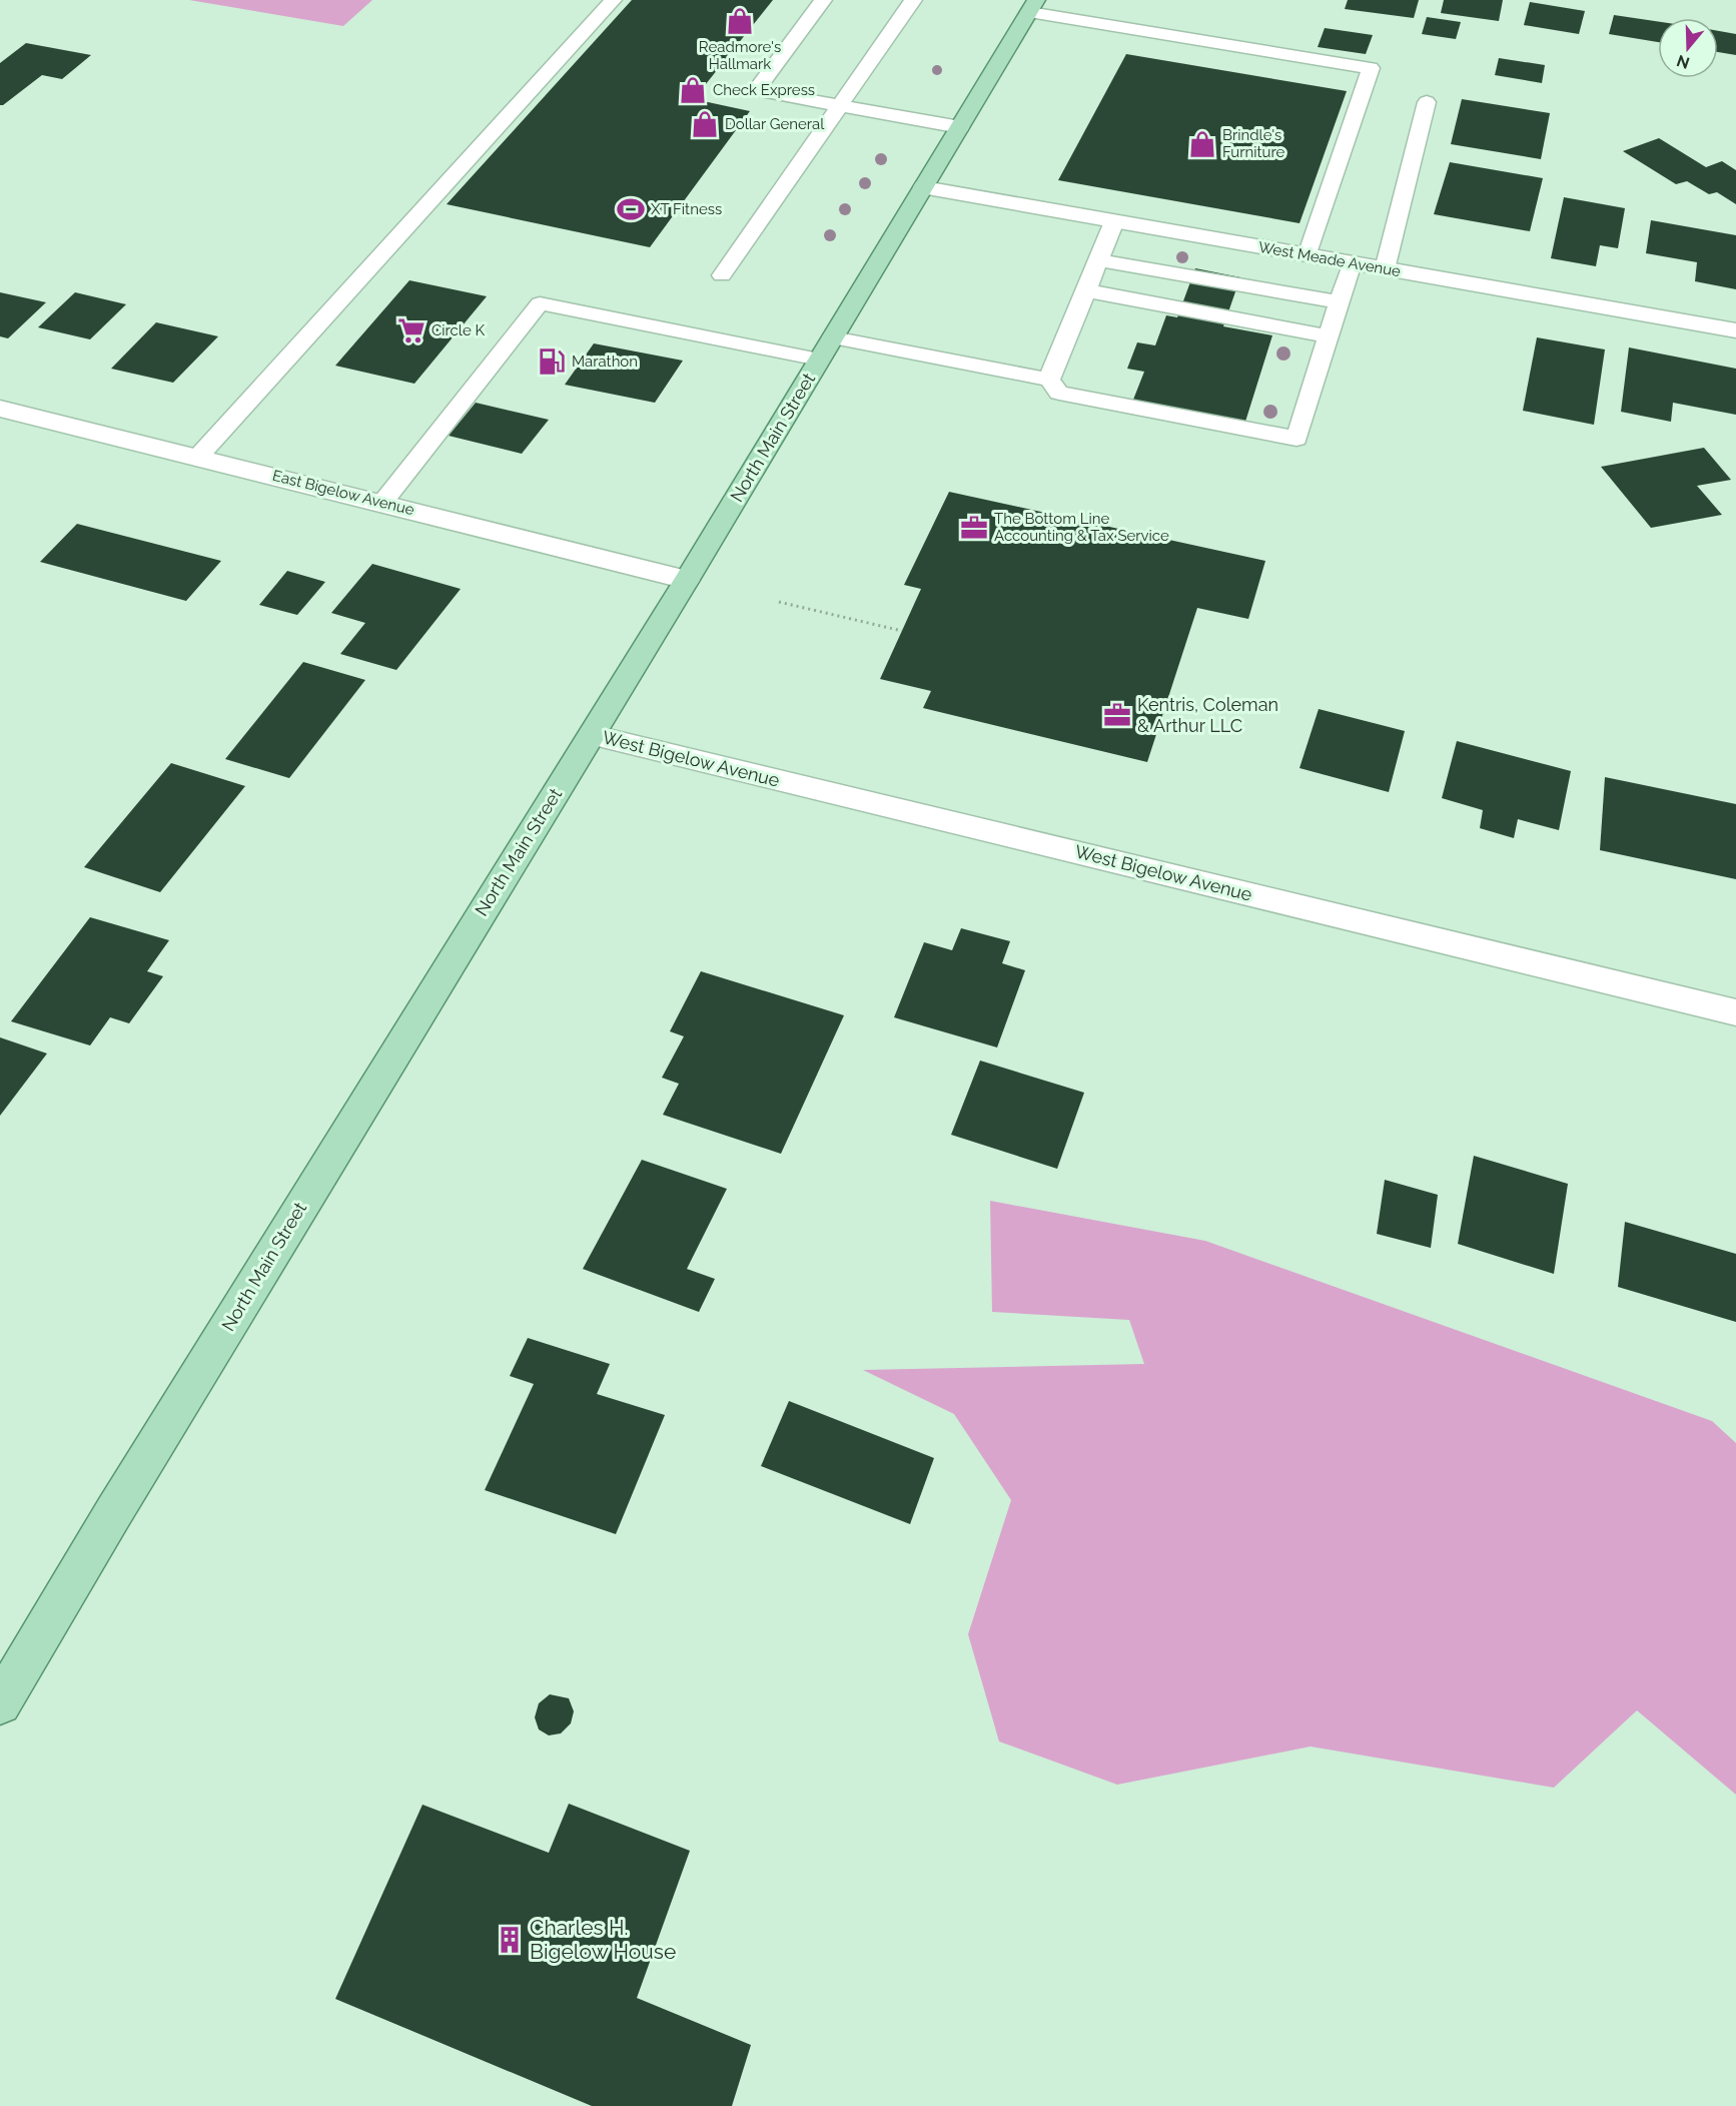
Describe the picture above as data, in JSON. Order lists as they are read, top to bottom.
{
  "streets": {
    "main road": [
      "West Meade Avenue",
      "North Main Street",
      "East Bigelow Avenue",
      "West Bigelow Avenue"
    ]
  },
  "crossings": [
    ["West Meade Avenue", "North Main Street"],
    ["North Main Street", "East Bigelow Avenue"],
    ["North Main Street", "West Bigelow Avenue"]
  ],
  "places": {
    "shop": [
      "Readmore's Hallmark",
      "Check Express",
      "Dollar General",
      "Brindle's Furniture"
    ],
    "sports": ["XT Fitness"],
    "supermarket": ["Circle K"],
    "fuel station": ["Marathon"],
    "office": ["The Bottom Line Accounting & Tax Service", "Kentris, Coleman & Arthur LLC"],
    "building": ["Charles H. Bigelow House"]
  },
  "north": "bottom"
}
